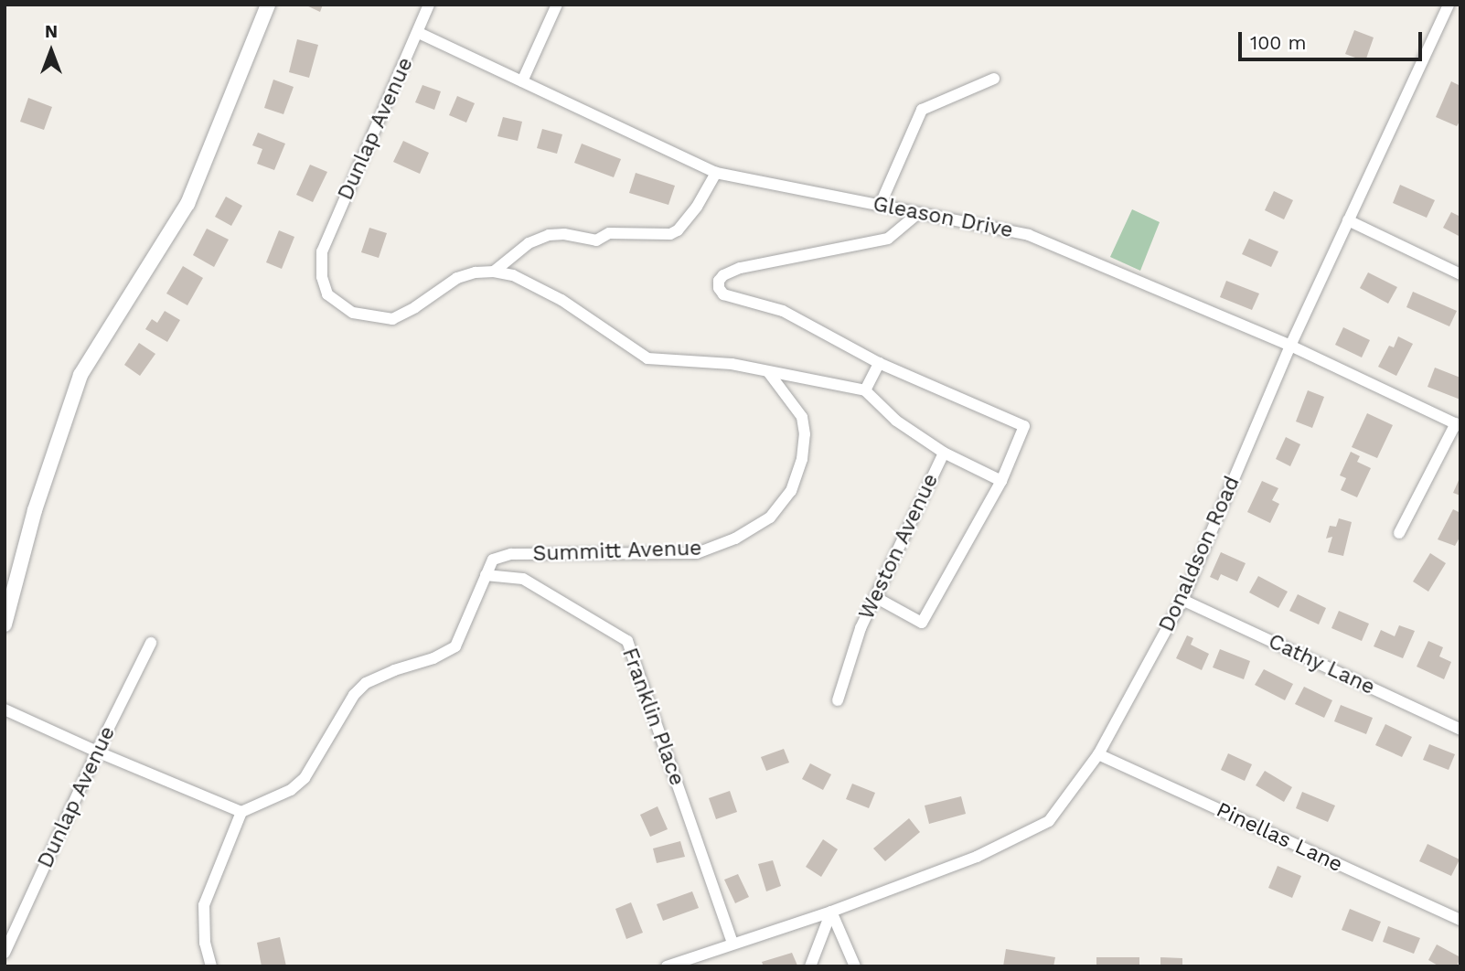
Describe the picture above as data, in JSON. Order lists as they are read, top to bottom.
{
  "streets": {
    "street": [
      "Dunlap Avenue",
      "Gleason Drive",
      "Weston Avenue",
      "Summitt Avenue",
      "Donaldson Road",
      "Cathy Lane",
      "Franklin Place",
      "Pinellas Lane"
    ]
  },
  "crossings": [
    ["Dunlap Avenue", "Gleason Drive"],
    ["Gleason Drive", "Donaldson Road"],
    ["Summitt Avenue", "Franklin Place"],
    ["Donaldson Road", "Cathy Lane"],
    ["Donaldson Road", "Franklin Place"],
    ["Donaldson Road", "Pinellas Lane"]
  ],
  "scale_bar": "100 m",
  "north": "top"
}
